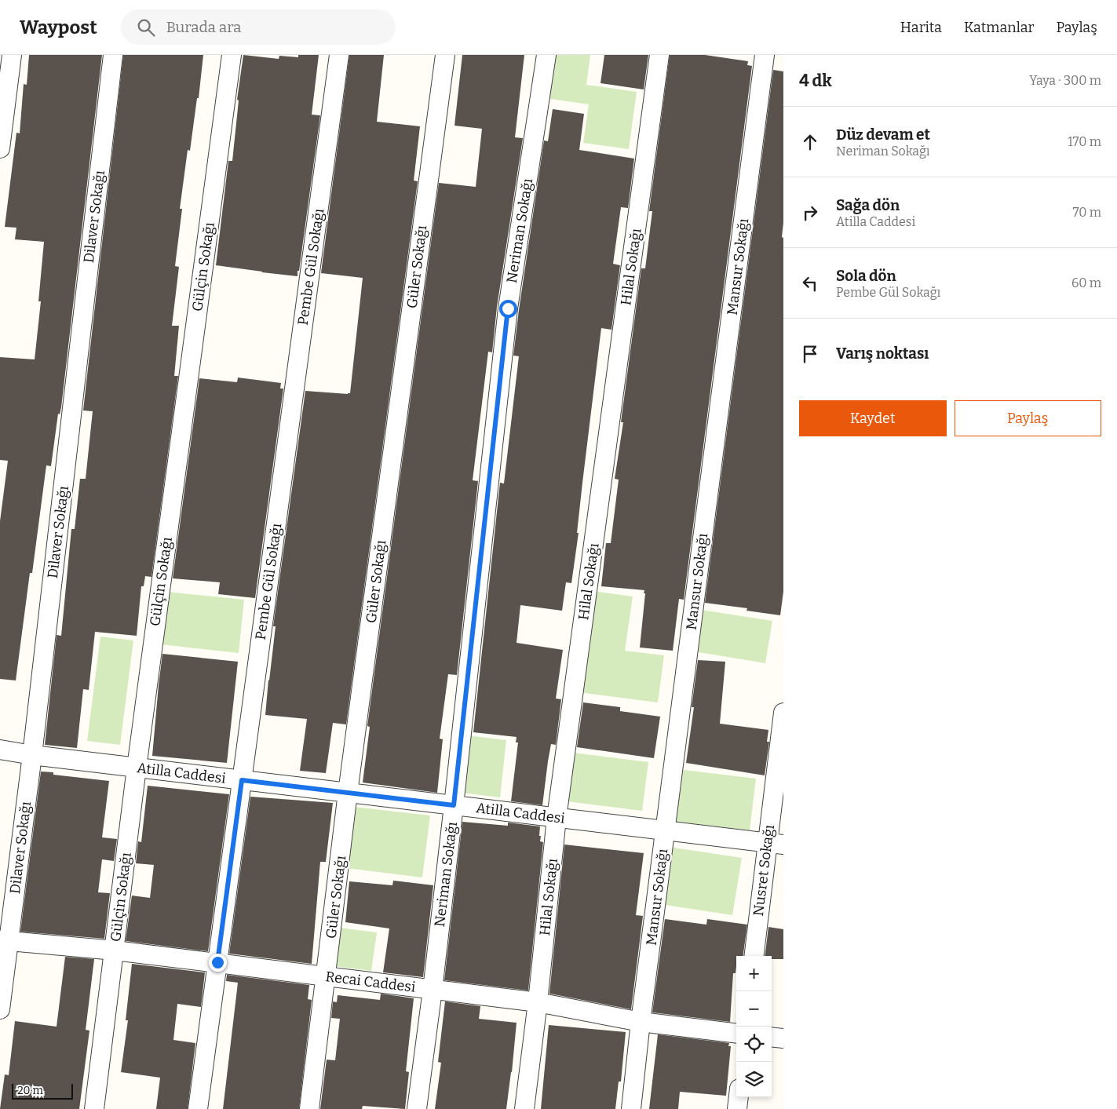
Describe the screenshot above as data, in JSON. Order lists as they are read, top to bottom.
{
  "streets": {
    "street": [
      "Dilaver Sokağı",
      "Neriman Sokağı",
      "Gülçin Sokağı",
      "Pembe Gül Sokağı",
      "Güler Sokağı",
      "Hilal Sokağı",
      "Mansur Sokağı",
      "Atilla Caddesi",
      "Nusret Sokağı",
      "Recai Caddesi"
    ]
  },
  "crossings": [
    ["Dilaver Sokağı", "Atilla Caddesi"],
    ["Dilaver Sokağı", "Recai Caddesi"],
    ["Neriman Sokağı", "Atilla Caddesi"],
    ["Neriman Sokağı", "Recai Caddesi"],
    ["Gülçin Sokağı", "Atilla Caddesi"],
    ["Gülçin Sokağı", "Recai Caddesi"],
    ["Pembe Gül Sokağı", "Atilla Caddesi"],
    ["Pembe Gül Sokağı", "Recai Caddesi"],
    ["Güler Sokağı", "Atilla Caddesi"],
    ["Güler Sokağı", "Recai Caddesi"],
    ["Hilal Sokağı", "Atilla Caddesi"],
    ["Hilal Sokağı", "Recai Caddesi"],
    ["Mansur Sokağı", "Atilla Caddesi"],
    ["Mansur Sokağı", "Recai Caddesi"],
    ["Atilla Caddesi", "Nusret Sokağı"]
  ],
  "scale_bar": "20 m",
  "page": {
    "header": "Waypost",
    "search": "Burada ara",
    "nav": ["Harita", "Katmanlar", "Paylaş"],
    "heading": ["4 dk", "Yaya · 300 m"],
    "list": [
      ["Düz devam et", "Neriman Sokağı", "170 m"],
      ["Sağa dön", "Atilla Caddesi", "70 m"],
      ["Sola dön", "Pembe Gül Sokağı", "60 m"],
      "Varış noktası"
    ],
    "buttons": ["Kaydet", "Paylaş"],
    "map_buttons": ["+", "−"],
    "scale": "20 m"
  }
}
